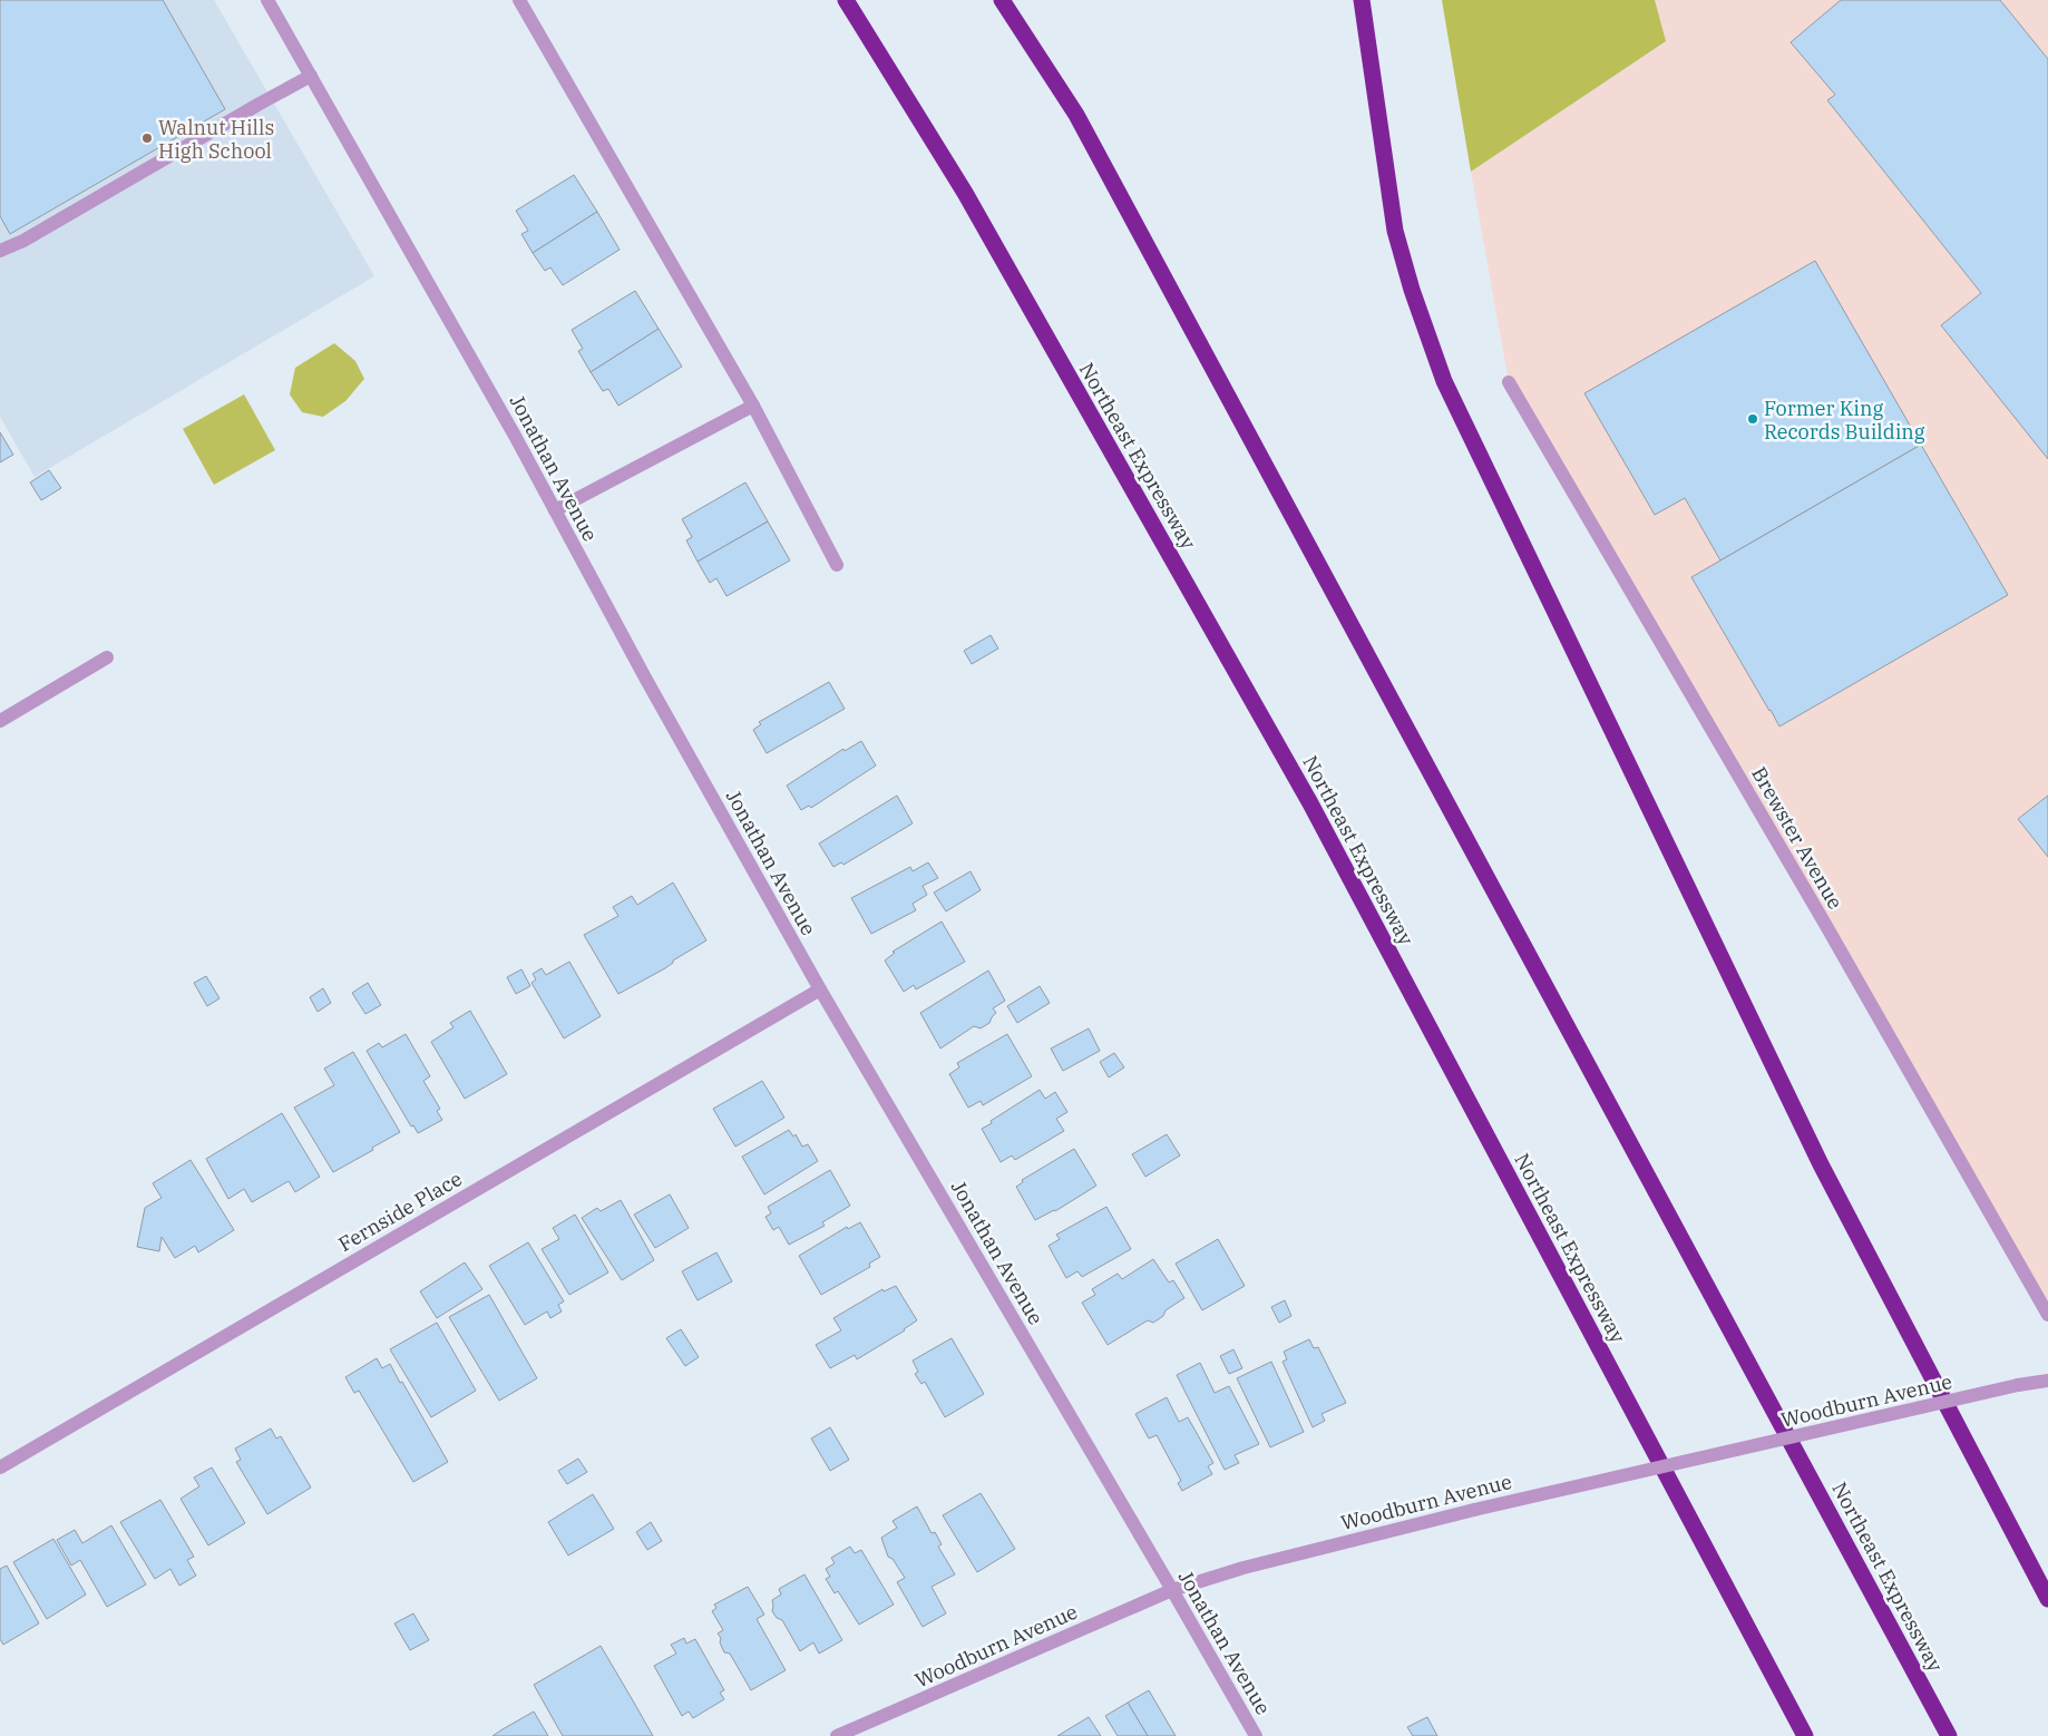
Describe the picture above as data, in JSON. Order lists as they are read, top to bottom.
{
  "streets": {
    "highway": ["Northeast Expressway"],
    "street": [
      "Jonathan Avenue",
      "Brewster Avenue",
      "Fernside Place",
      "Woodburn Avenue"
    ]
  },
  "crossings": [
    ["Jonathan Avenue", "Fernside Place"],
    ["Jonathan Avenue", "Woodburn Avenue"]
  ],
  "places": ["Walnut Hills High School", "Former King Records Building"]
}
